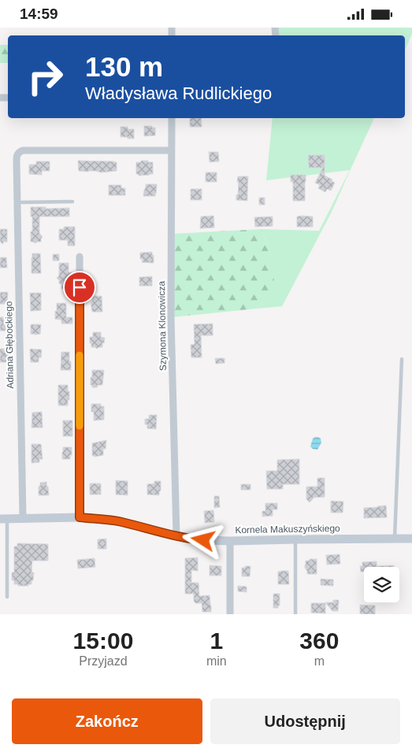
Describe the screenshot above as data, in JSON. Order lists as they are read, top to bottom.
{
  "streets": {
    "street": ["Szymona Klonowicza", "Adriana Głębockiego", "Kornela Makuszyńskiego"]
  },
  "crossings": [
    ["Szymona Klonowicza", "Adriana Głębockiego"],
    ["Szymona Klonowicza", "Kornela Makuszyńskiego"],
    ["Adriana Głębockiego", "Kornela Makuszyńskiego"]
  ],
  "page": {
    "status": "14:59",
    "turn": ["130 m", "Władysława Rudlickiego"],
    "eta": [
      "15:00",
      "Przyjazd",
      "1",
      "min",
      "360",
      "m"
    ],
    "buttons": ["Zakończ", "Udostępnij"]
  }
}
